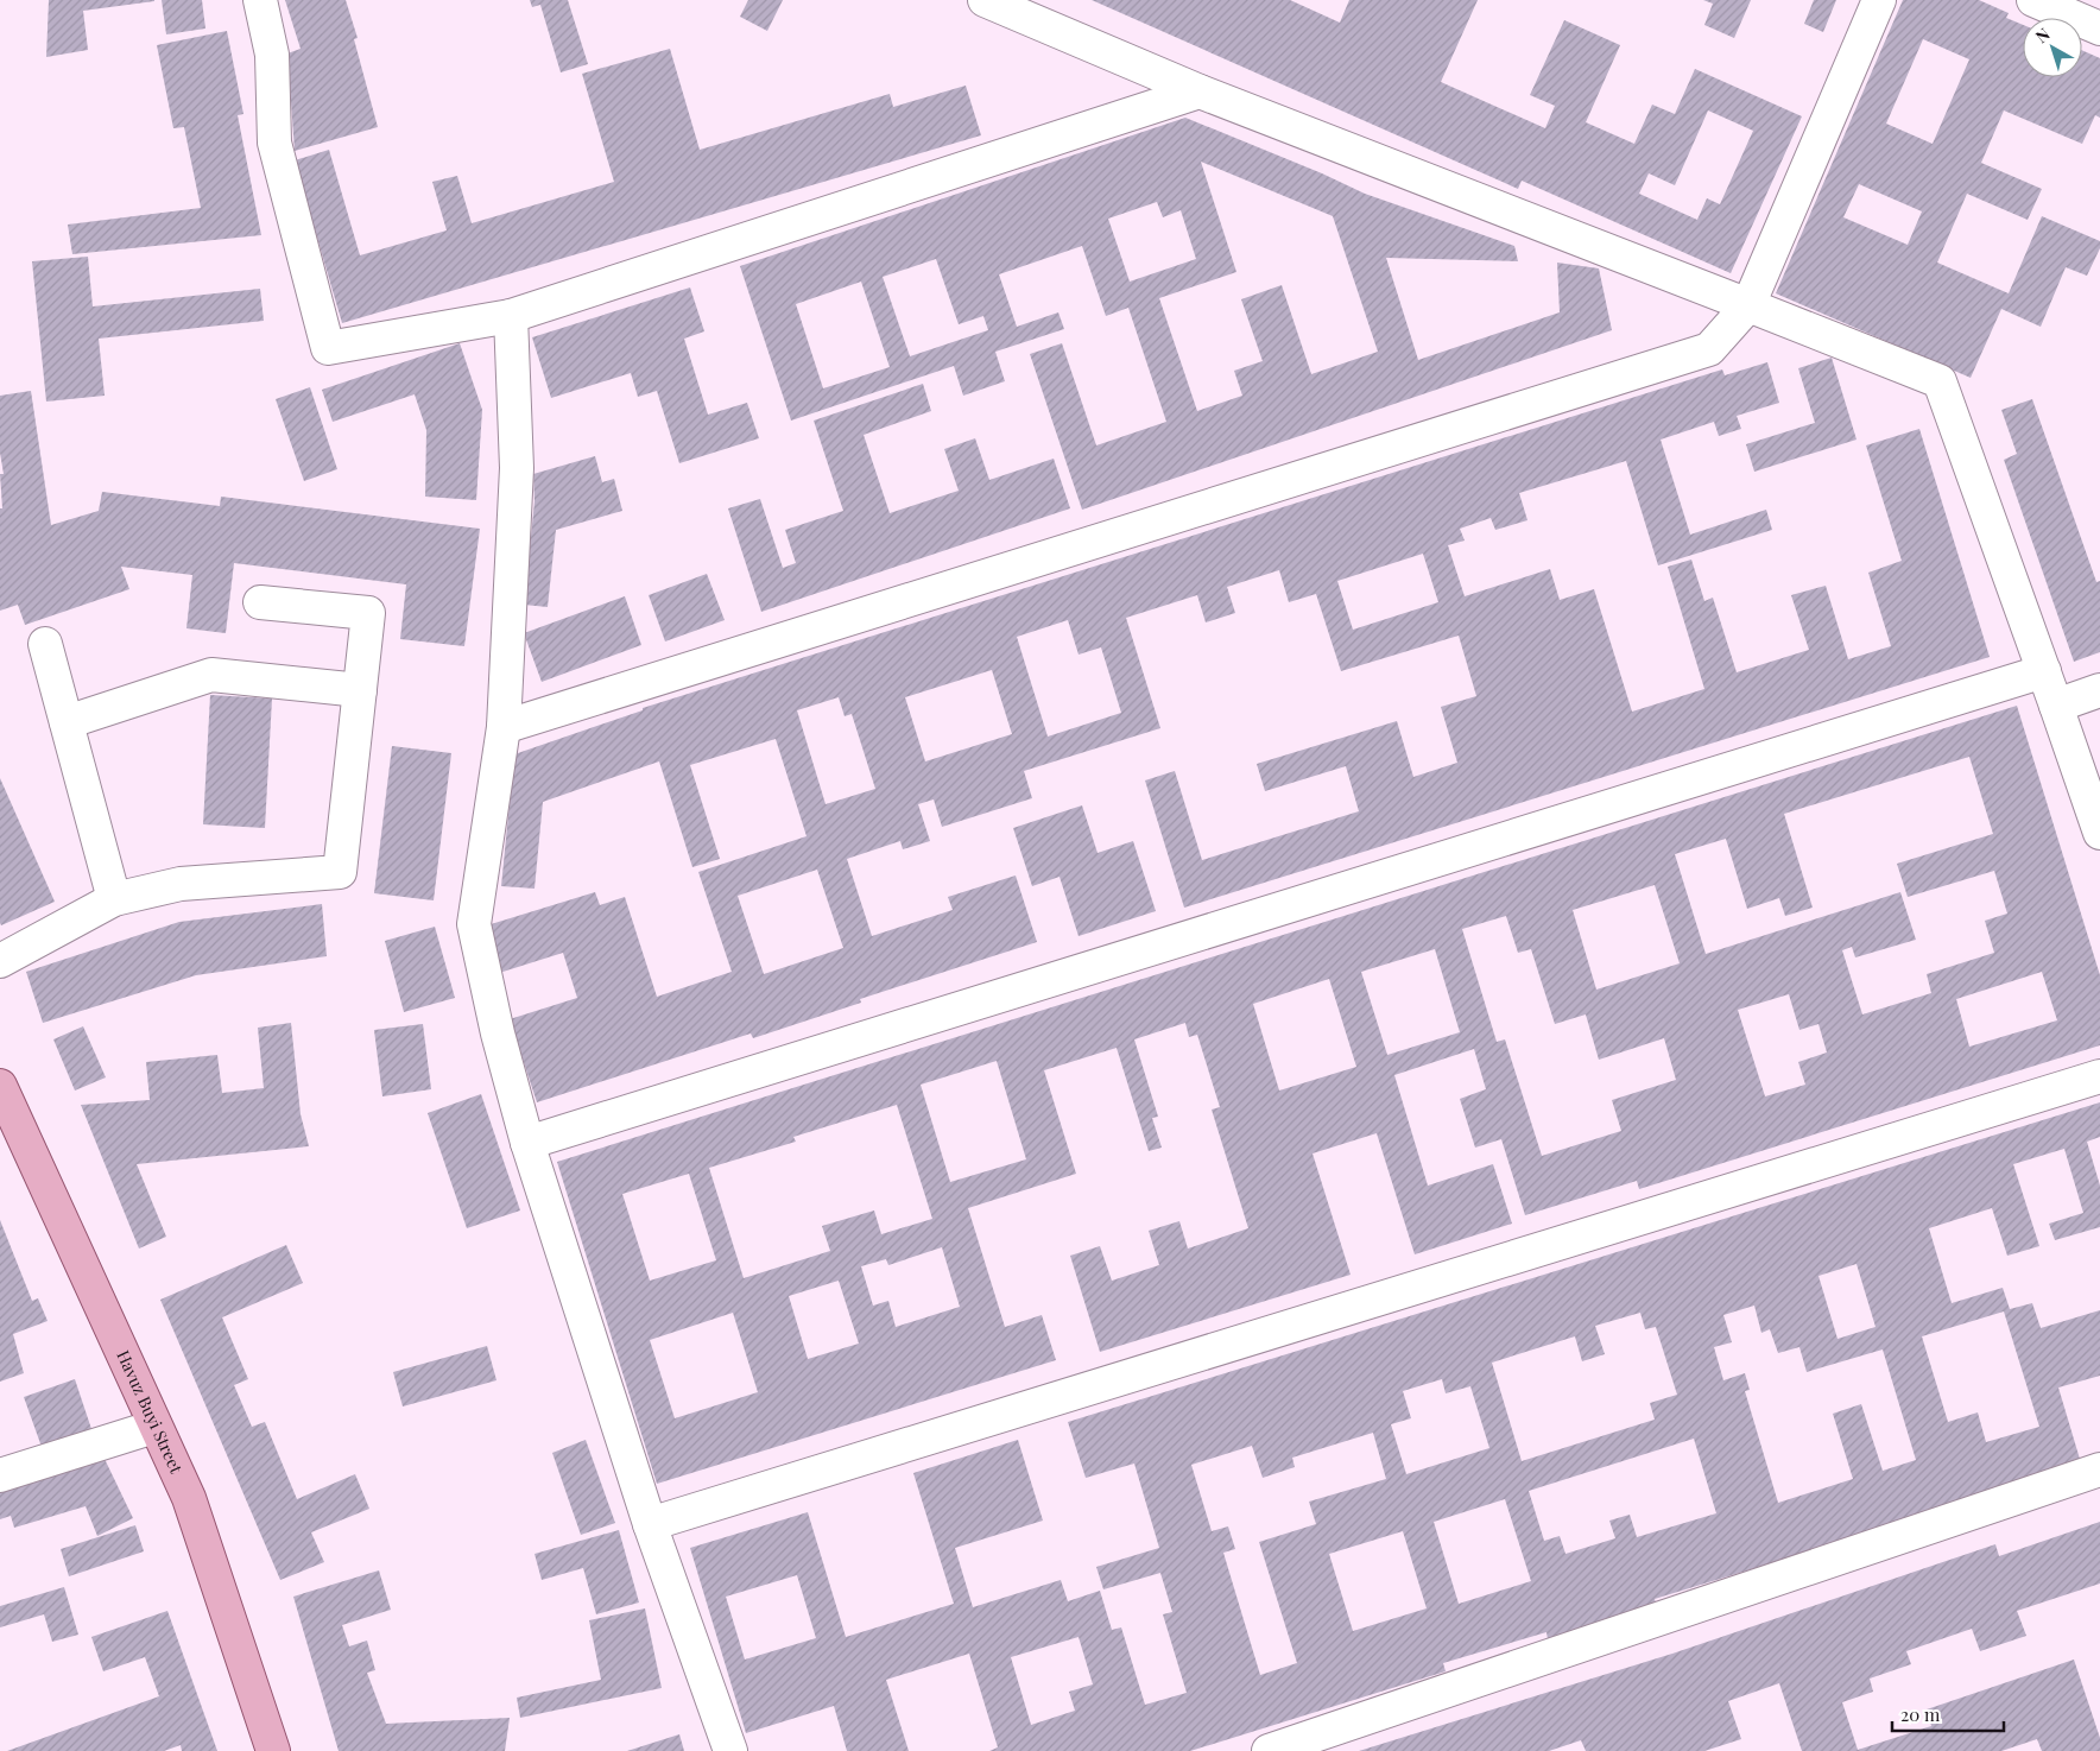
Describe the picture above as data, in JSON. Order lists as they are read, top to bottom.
{
  "streets": {
    "main road": ["Havuz Buyi Street"]
  },
  "scale_bar": "20 m",
  "north": "top left"
}
